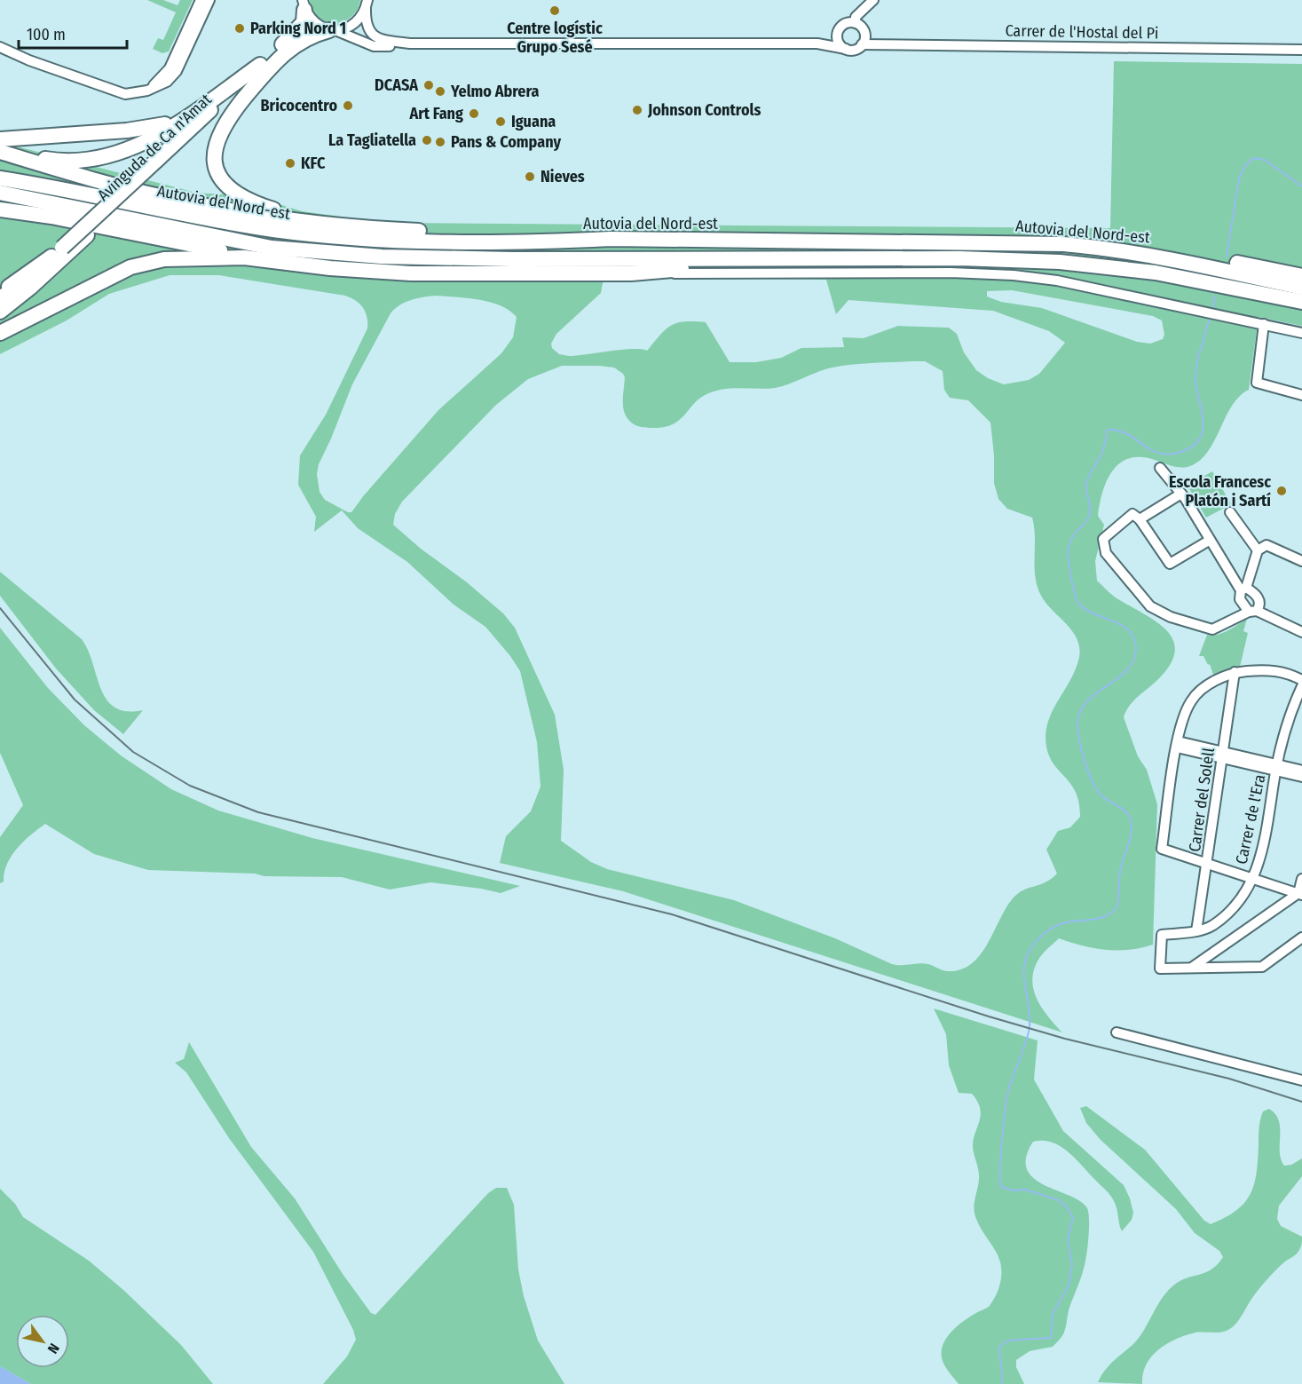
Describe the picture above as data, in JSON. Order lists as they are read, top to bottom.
{
  "streets": {
    "highway": ["Autovia del Nord-est"],
    "street": ["Carrer de l'Hostal del Pi", "Carrer del Solell", "Carrer de l'Era"]
  },
  "crossings": [
    ["Carrer del Solell", "Carrer de l'Era"]
  ],
  "places": [
    "Centre logístic Grupo Sesé",
    "Parking Nord 1",
    "DCASA",
    "Yelmo Abrera",
    "Bricocentro",
    "Johnson Controls",
    "Art Fang",
    "Iguana",
    "La Tagliatella",
    "Pans & Company",
    "KFC",
    "Nieves",
    "Escola Francesc Platón i Sartí"
  ],
  "scale_bar": "100 m",
  "north": "bottom right"
}
